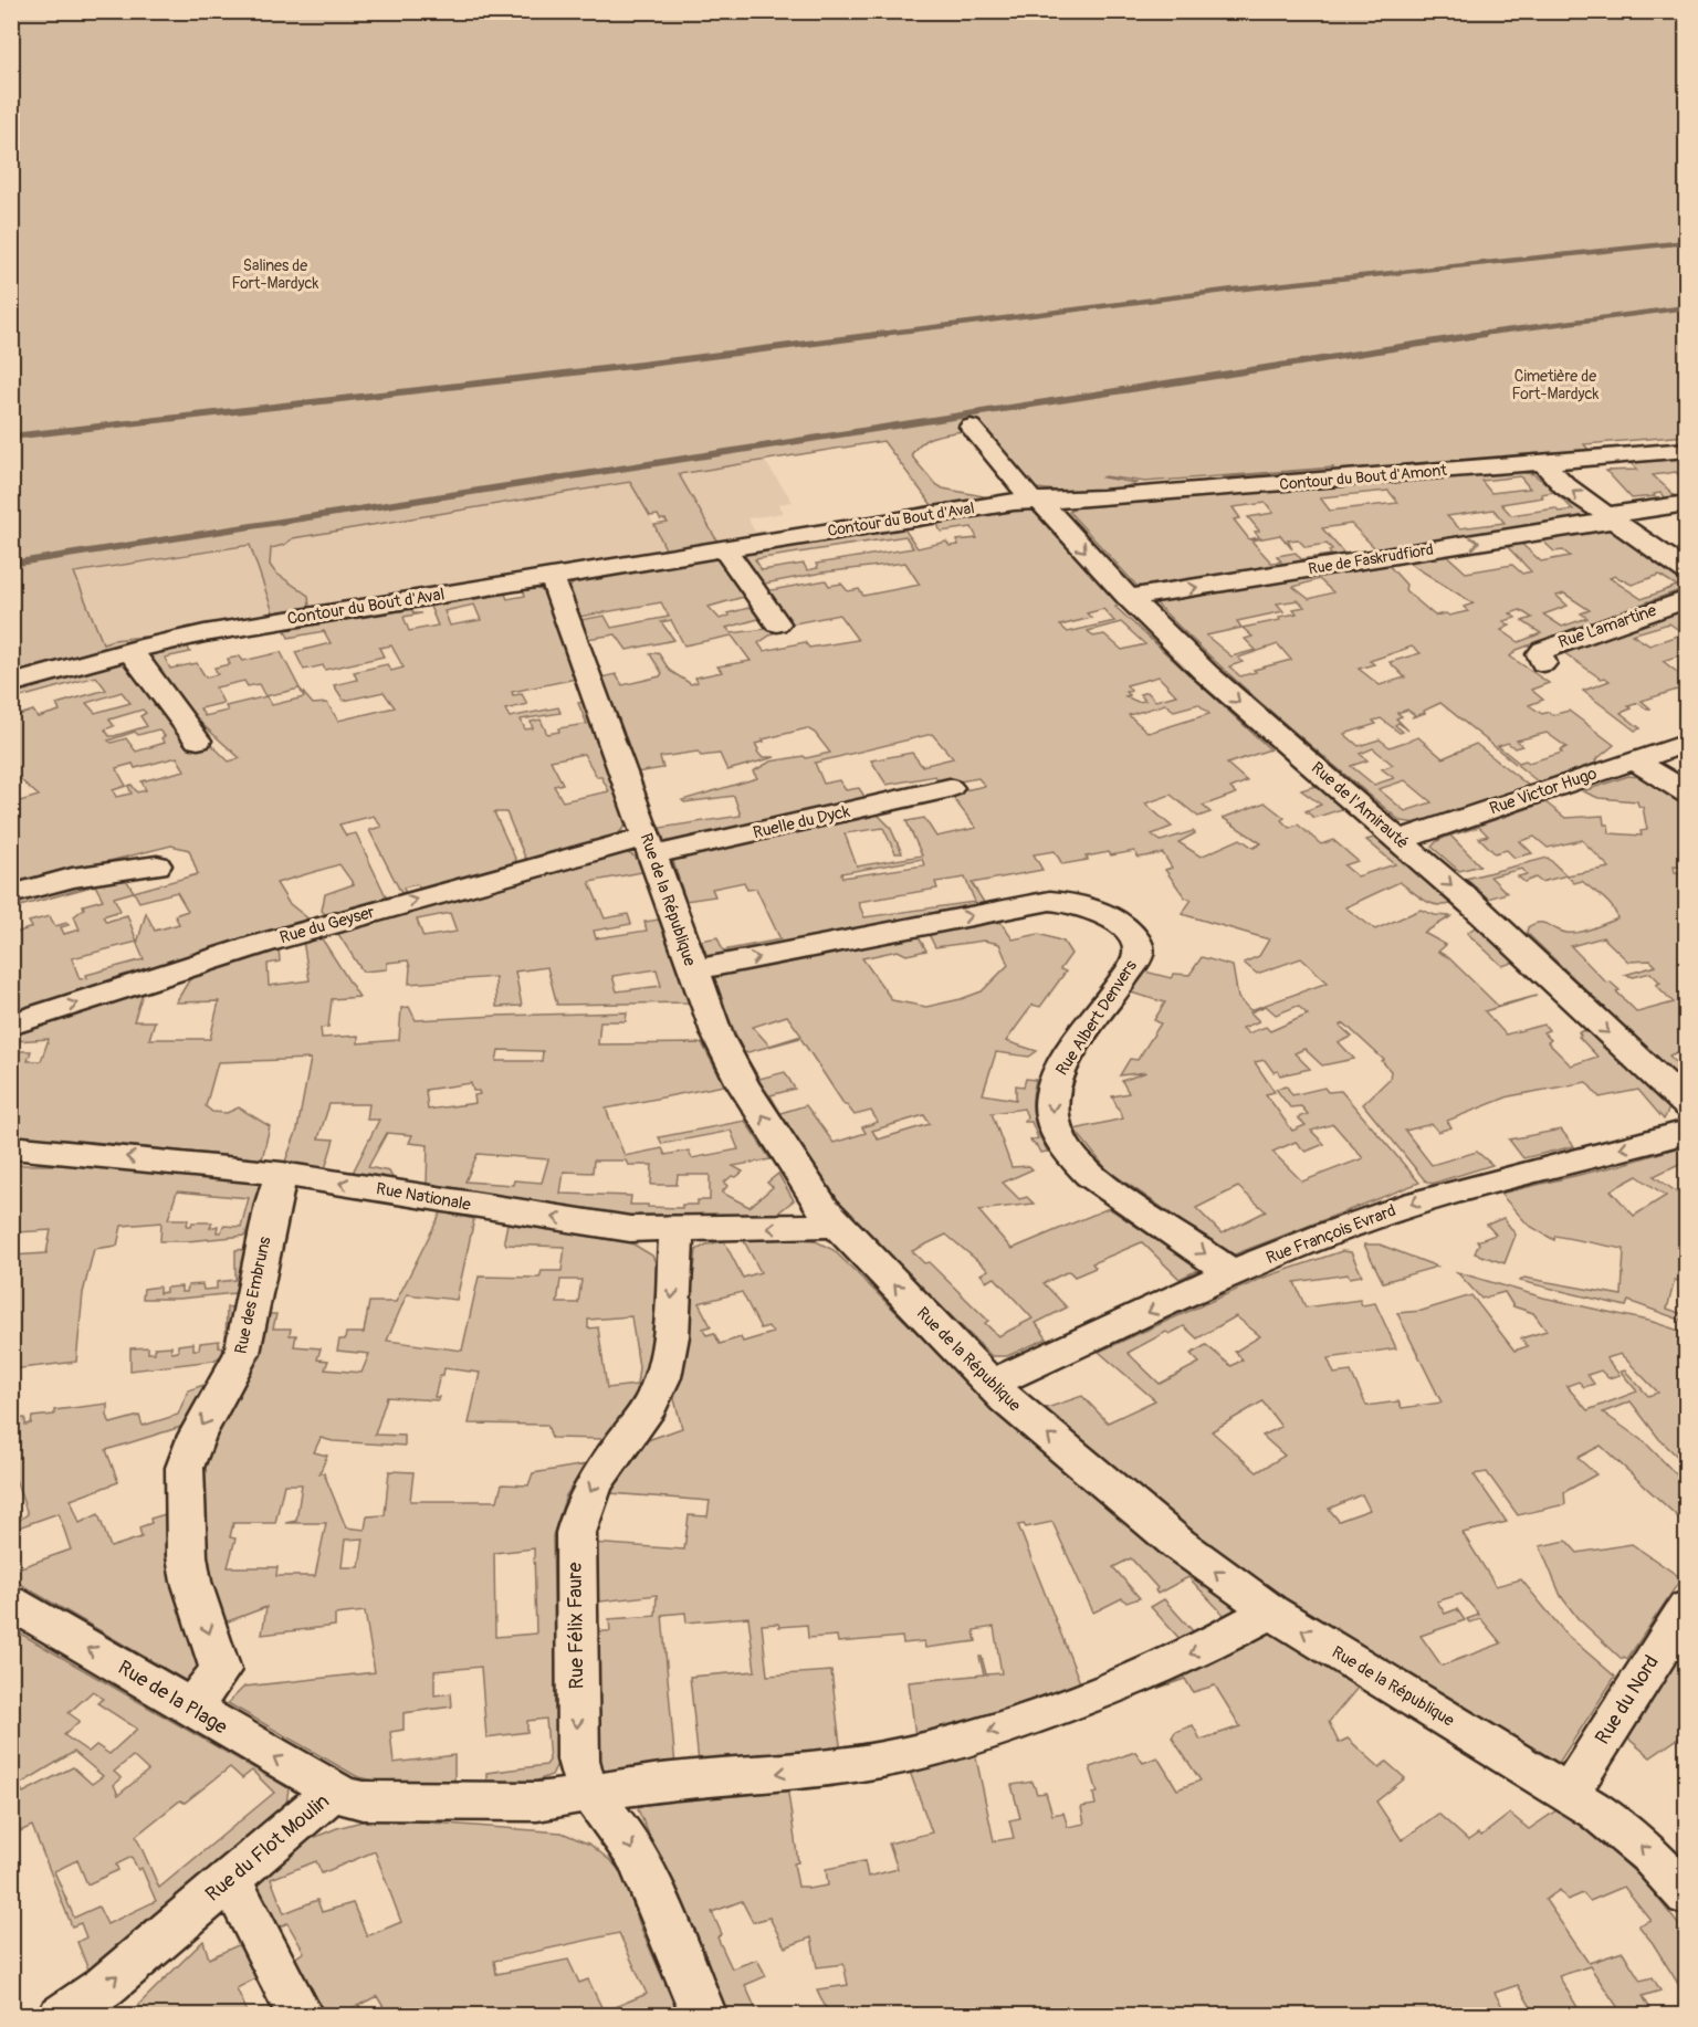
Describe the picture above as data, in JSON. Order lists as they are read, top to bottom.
{
  "streets": {
    "street": [
      "Contour du Bout d'Amont",
      "Contour du Bout d'Aval",
      "Rue de Faskrudfiord",
      "Rue Lamartine",
      "Rue Victor Hugo",
      "Rue de l'Amirauté",
      "Ruelle du Dyck",
      "Rue de la République",
      "Rue du Geyser",
      "Rue Albert Denvers",
      "Rue Nationale",
      "Rue François Evrard",
      "Rue des Embruns",
      "Rue Félix Faure",
      "Rue de la Plage",
      "Rue du Nord",
      "Rue du Flot Moulin"
    ]
  },
  "crossings": [
    ["Contour du Bout d'Amont", "Contour du Bout d'Aval"],
    ["Contour du Bout d'Amont", "Rue de l'Amirauté"],
    ["Contour du Bout d'Aval", "Rue de l'Amirauté"],
    ["Contour du Bout d'Aval", "Rue de la République"],
    ["Rue de Faskrudfiord", "Rue de l'Amirauté"],
    ["Rue Victor Hugo", "Rue de l'Amirauté"],
    ["Ruelle du Dyck", "Rue de la République"],
    ["Ruelle du Dyck", "Rue du Geyser"],
    ["Rue de la République", "Rue du Geyser"],
    ["Rue de la République", "Rue Albert Denvers"],
    ["Rue de la République", "Rue Nationale"],
    ["Rue de la République", "Rue François Evrard"],
    ["Rue de la République", "Rue du Nord"],
    ["Rue de la République", "Rue du Flot Moulin"],
    ["Rue Albert Denvers", "Rue François Evrard"],
    ["Rue Nationale", "Rue des Embruns"],
    ["Rue Nationale", "Rue Félix Faure"],
    ["Rue des Embruns", "Rue de la Plage"],
    ["Rue Félix Faure", "Rue du Flot Moulin"],
    ["Rue de la Plage", "Rue du Flot Moulin"]
  ],
  "one_way": [
    "Rue de Faskrudfiord",
    "Rue de l'Amirauté",
    "Rue de la République",
    "Rue du Geyser",
    "Rue Nationale",
    "Rue François Evrard",
    "Rue des Embruns",
    "Rue Félix Faure",
    "Rue de la Plage"
  ],
  "parks": ["Salines de Fort-Mardyck", "Cimetière de Fort-Mardyck"]
}
